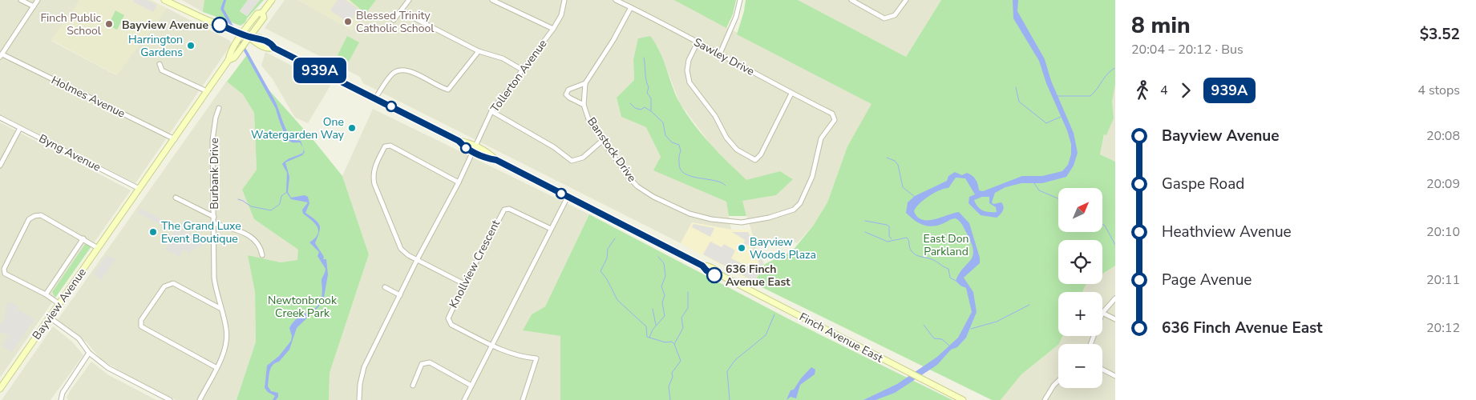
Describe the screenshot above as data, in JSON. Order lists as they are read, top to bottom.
{
  "streets": {
    "main road": ["Bayview Avenue", "Finch Avenue East"],
    "street": [
      "Sawley Drive",
      "Tollerton Avenue",
      "Holmes Avenue",
      "Banstock Drive",
      "Byng Avenue",
      "Burbank Drive",
      "Knollview Crescent"
    ]
  },
  "crossings": [
    ["Sawley Drive", "Banstock Drive"],
    ["Tollerton Avenue", "Finch Avenue East"],
    ["Holmes Avenue", "Bayview Avenue"],
    ["Byng Avenue", "Bayview Avenue"],
    ["Bayview Avenue", "Finch Avenue East"]
  ],
  "parks": ["East Don Parkland", "Newtonbrook Creek Park"],
  "places": [
    "Blessed Trinity Catholic School",
    "Finch Public School",
    "Bayview Avenue",
    "Harrington Gardens",
    "One Watergarden Way",
    "The Grand Luxe Event Boutique",
    "Bayview Woods Plaza",
    "636 Finch Avenue East"
  ],
  "lines": ["bus line 939A"],
  "north": "top right",
  "page": {
    "on_map": "939A",
    "heading": ["8 min", "20:04 – 20:12 · Bus", "$3.52"],
    "legs": ["4", "939A", "4 stops"],
    "list": [
      {
        "name": "Bayview Avenue",
        "value": "20:08"
      },
      {
        "name": "Gaspe Road",
        "value": "20:09"
      },
      {
        "name": "Heathview Avenue",
        "value": "20:10"
      },
      {
        "name": "Page Avenue",
        "value": "20:11"
      },
      {
        "name": "636 Finch Avenue East",
        "value": "20:12"
      }
    ],
    "map_buttons": ["+", "−"]
  }
}
